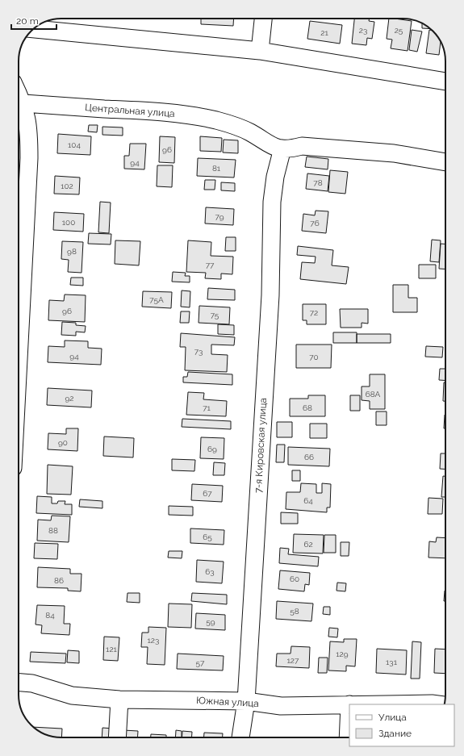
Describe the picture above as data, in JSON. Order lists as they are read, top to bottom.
{
  "streets": {
    "street": ["Центральная улица", "7-я Кировская улица", "Южная улица"]
  },
  "crossings": [
    ["Центральная улица", "7-я Кировская улица"],
    ["7-я Кировская улица", "Южная улица"]
  ],
  "house_numbers": [
    "23",
    "25",
    "21",
    "104",
    "96",
    "94",
    "81",
    "78",
    "102",
    "79",
    "100",
    "76",
    "98",
    "77",
    "75А",
    "96",
    "72",
    "75",
    "73",
    "94",
    "70",
    "68А",
    "92",
    "71",
    "68",
    "90",
    "69",
    "66",
    "67",
    "64",
    "88",
    "65",
    "62",
    "63",
    "60",
    "86",
    "58",
    "84",
    "59",
    "123",
    "121",
    "129",
    "127",
    "131",
    "57"
  ],
  "legend": ["Улица", "Здание"],
  "scale_bar": "20 m"
}
